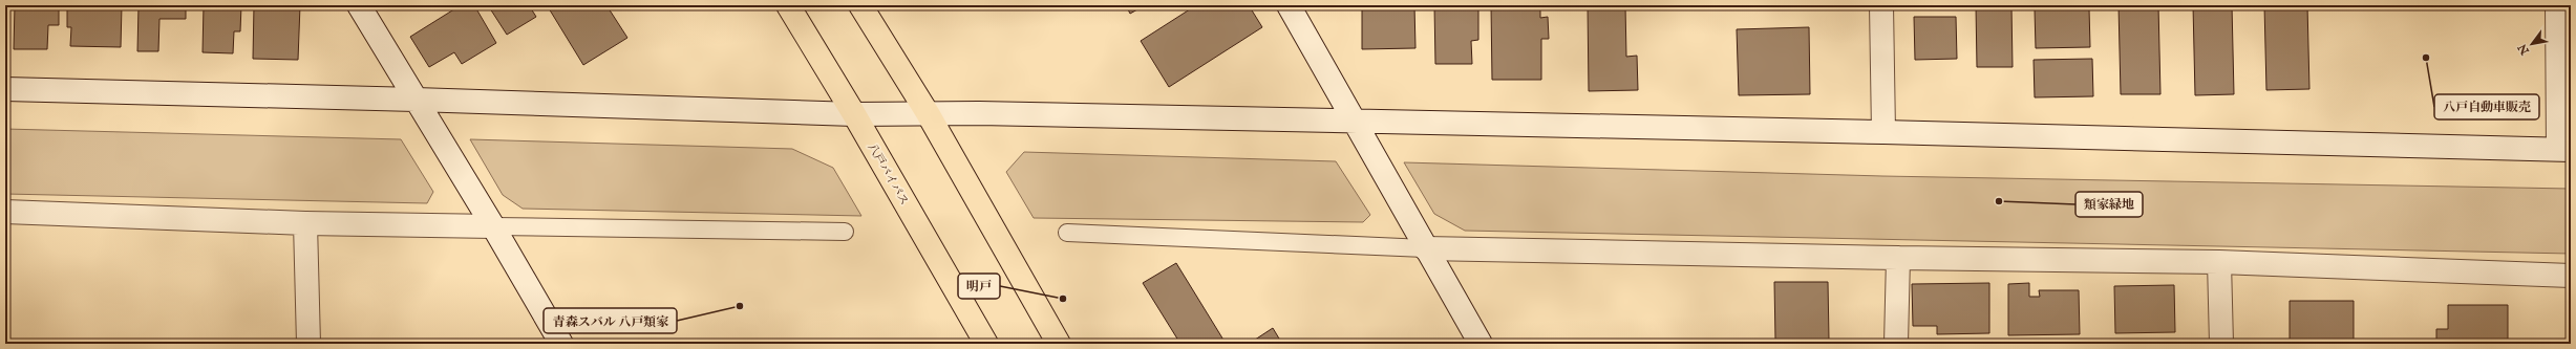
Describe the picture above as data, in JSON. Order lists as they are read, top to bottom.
{
  "streets": {
    "highway": ["八戸バイパス"]
  },
  "places": [
    "八戸自動車販売",
    "類家緑地",
    "明戸",
    "青森スバル 八戸類家"
  ],
  "north": "bottom left"
}
